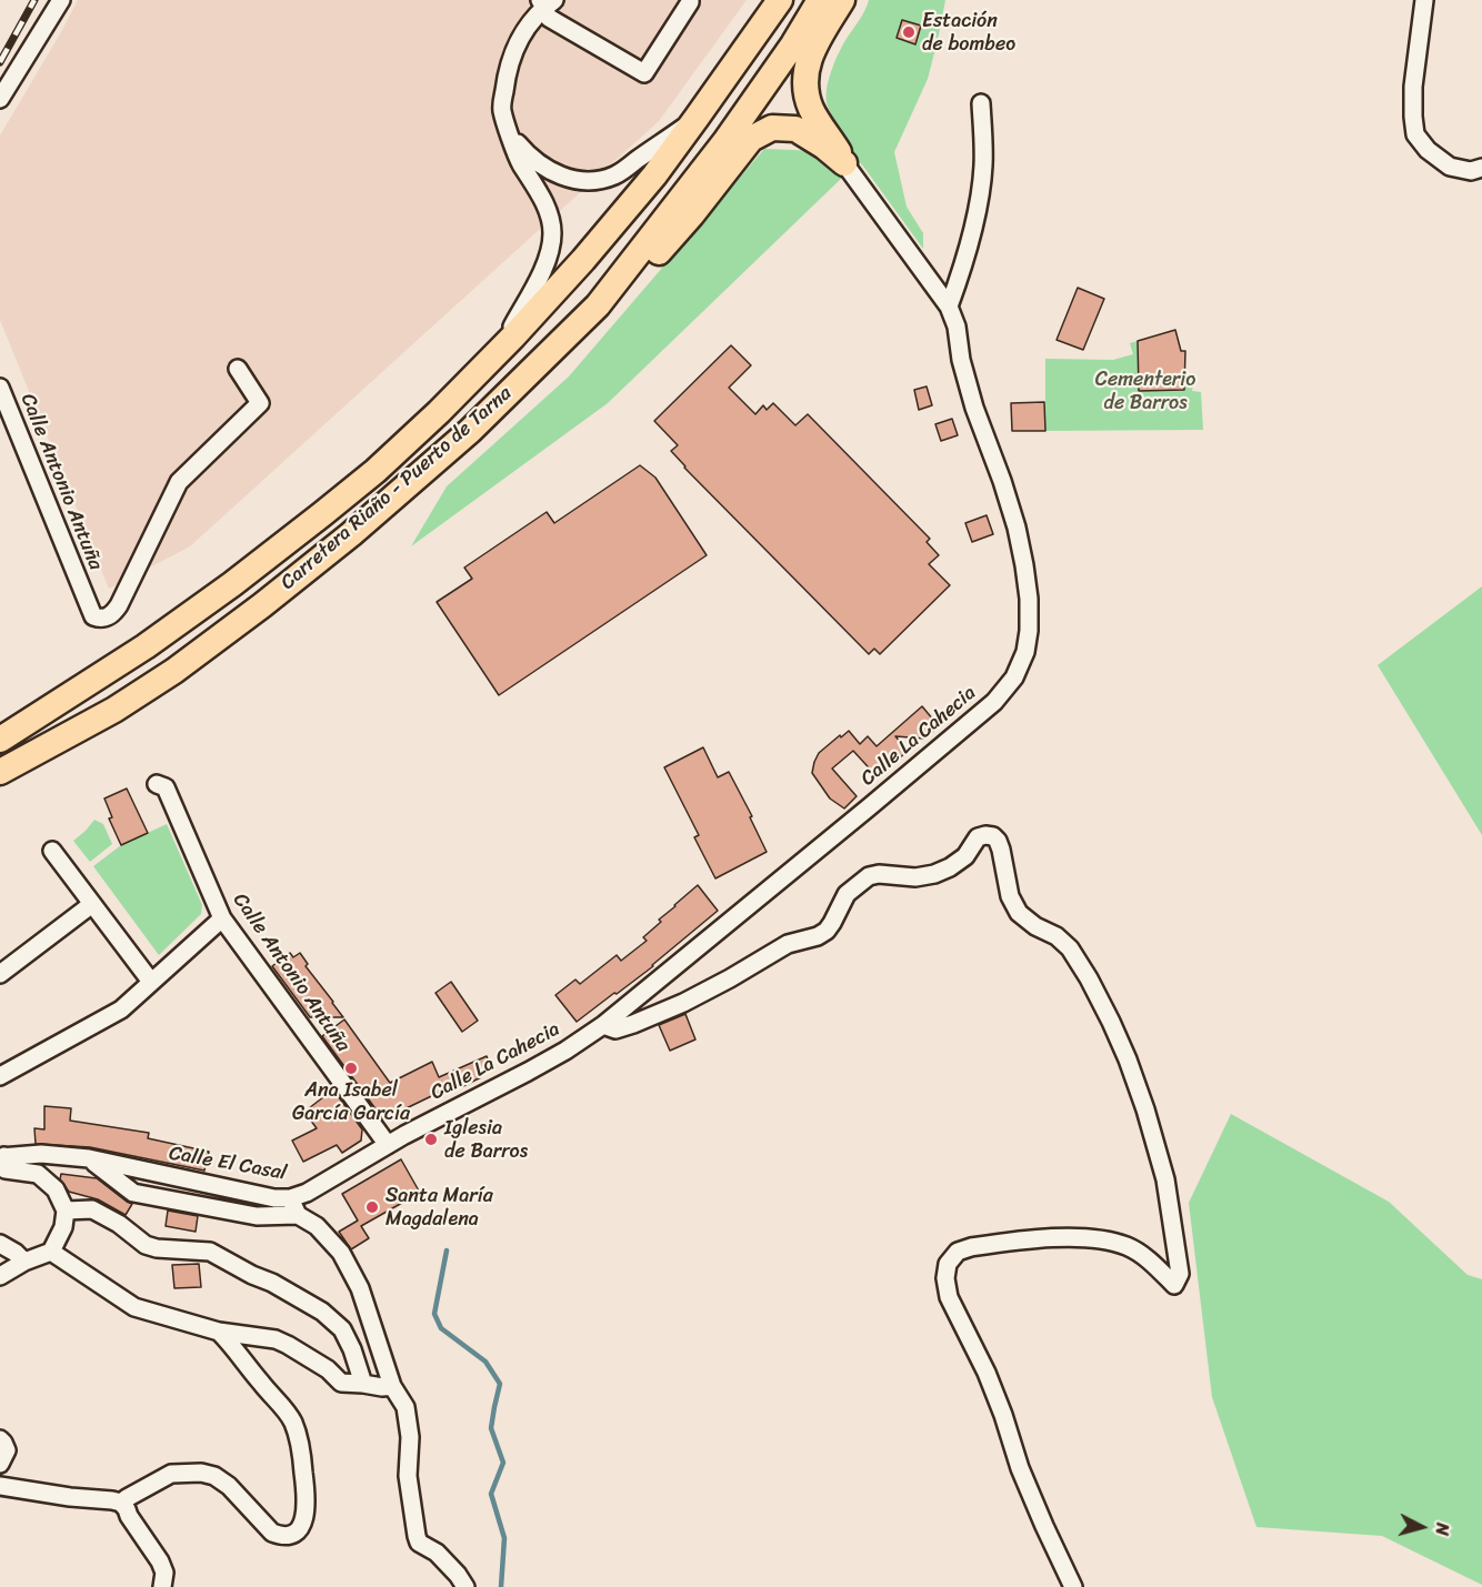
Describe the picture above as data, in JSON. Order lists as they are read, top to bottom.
{
  "streets": {
    "highway": ["Carretera Riaño - Puerto de Tarna"],
    "street": ["Calle Antonio Antuña", "Calle La Cahecia", "Calle El Casal"]
  },
  "crossings": [
    ["Calle Antonio Antuña", "Calle La Cahecia"],
    ["Calle Antonio Antuña", "Calle El Casal"],
    ["Calle La Cahecia", "Calle El Casal"]
  ],
  "parks": ["Cementerio de Barros"],
  "places": [
    "Estación de bombeo",
    "Ana Isabel García García",
    "Iglesia de Barros",
    "Santa María Magdalena"
  ],
  "north": "right"
}
